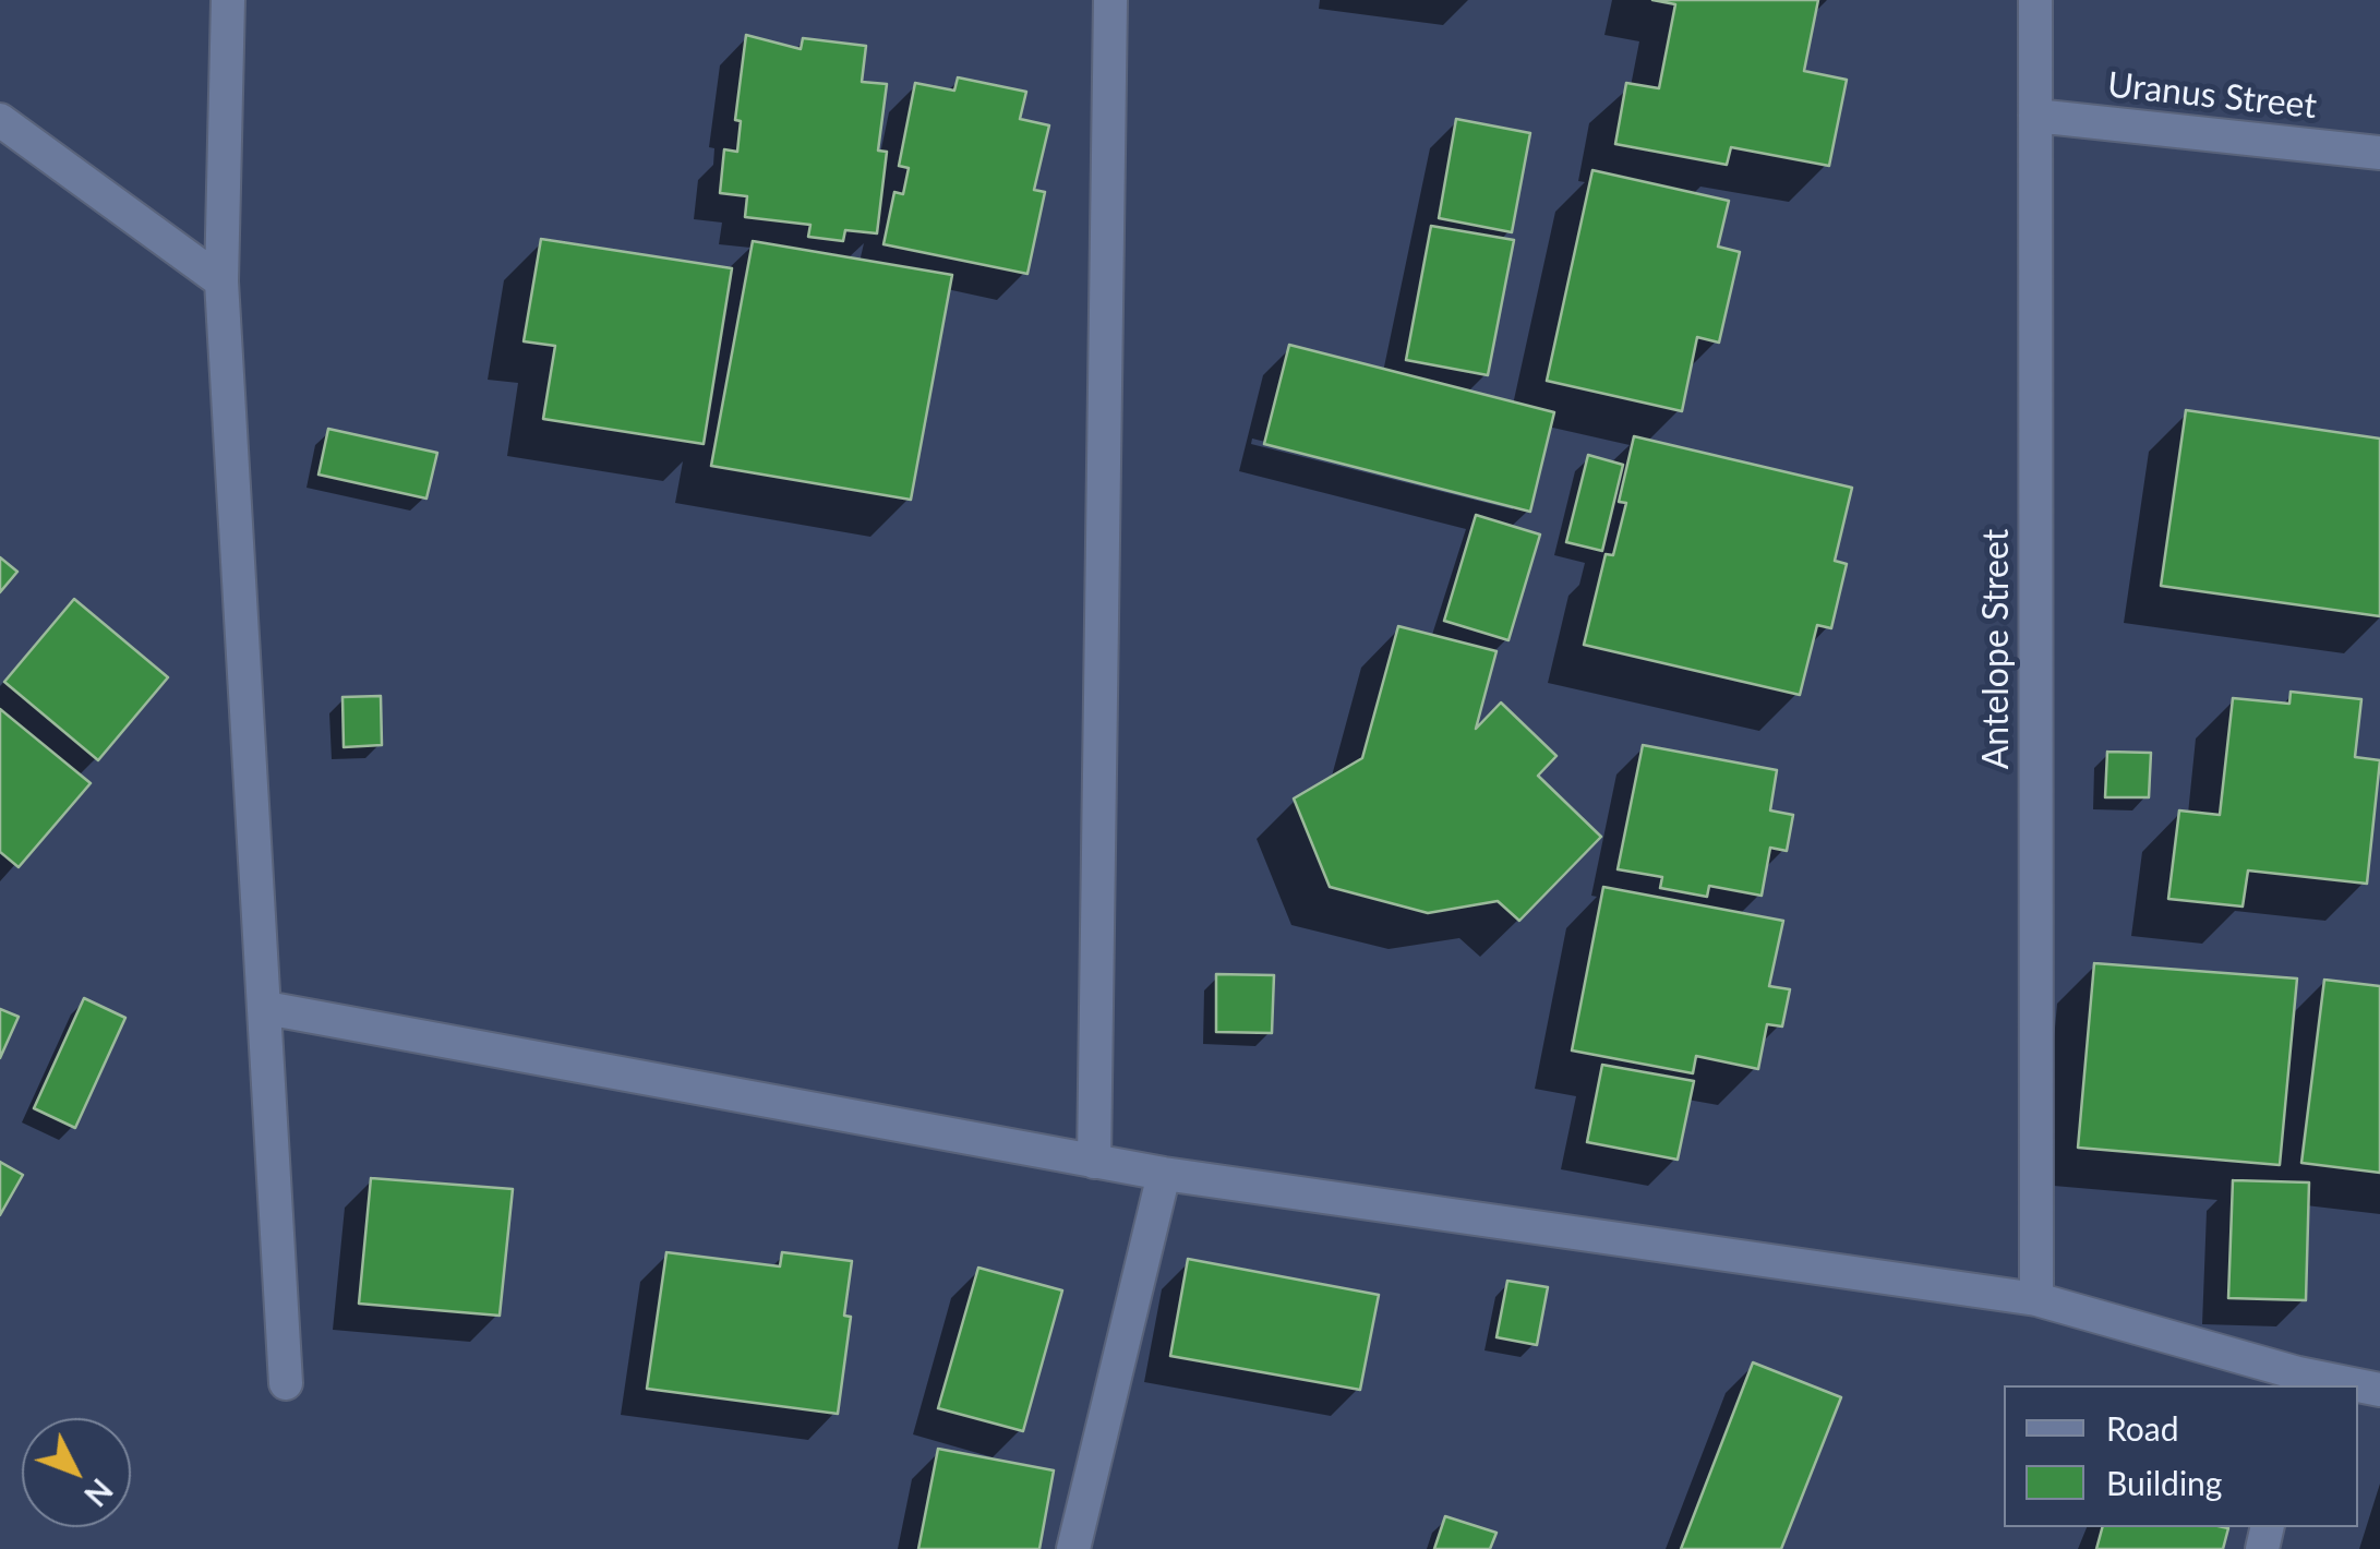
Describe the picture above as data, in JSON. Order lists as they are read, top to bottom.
{
  "streets": {
    "street": ["Uranus Street", "Antelope Street"]
  },
  "crossings": [
    ["Uranus Street", "Antelope Street"]
  ],
  "legend": ["Road", "Building"],
  "north": "bottom right"
}
